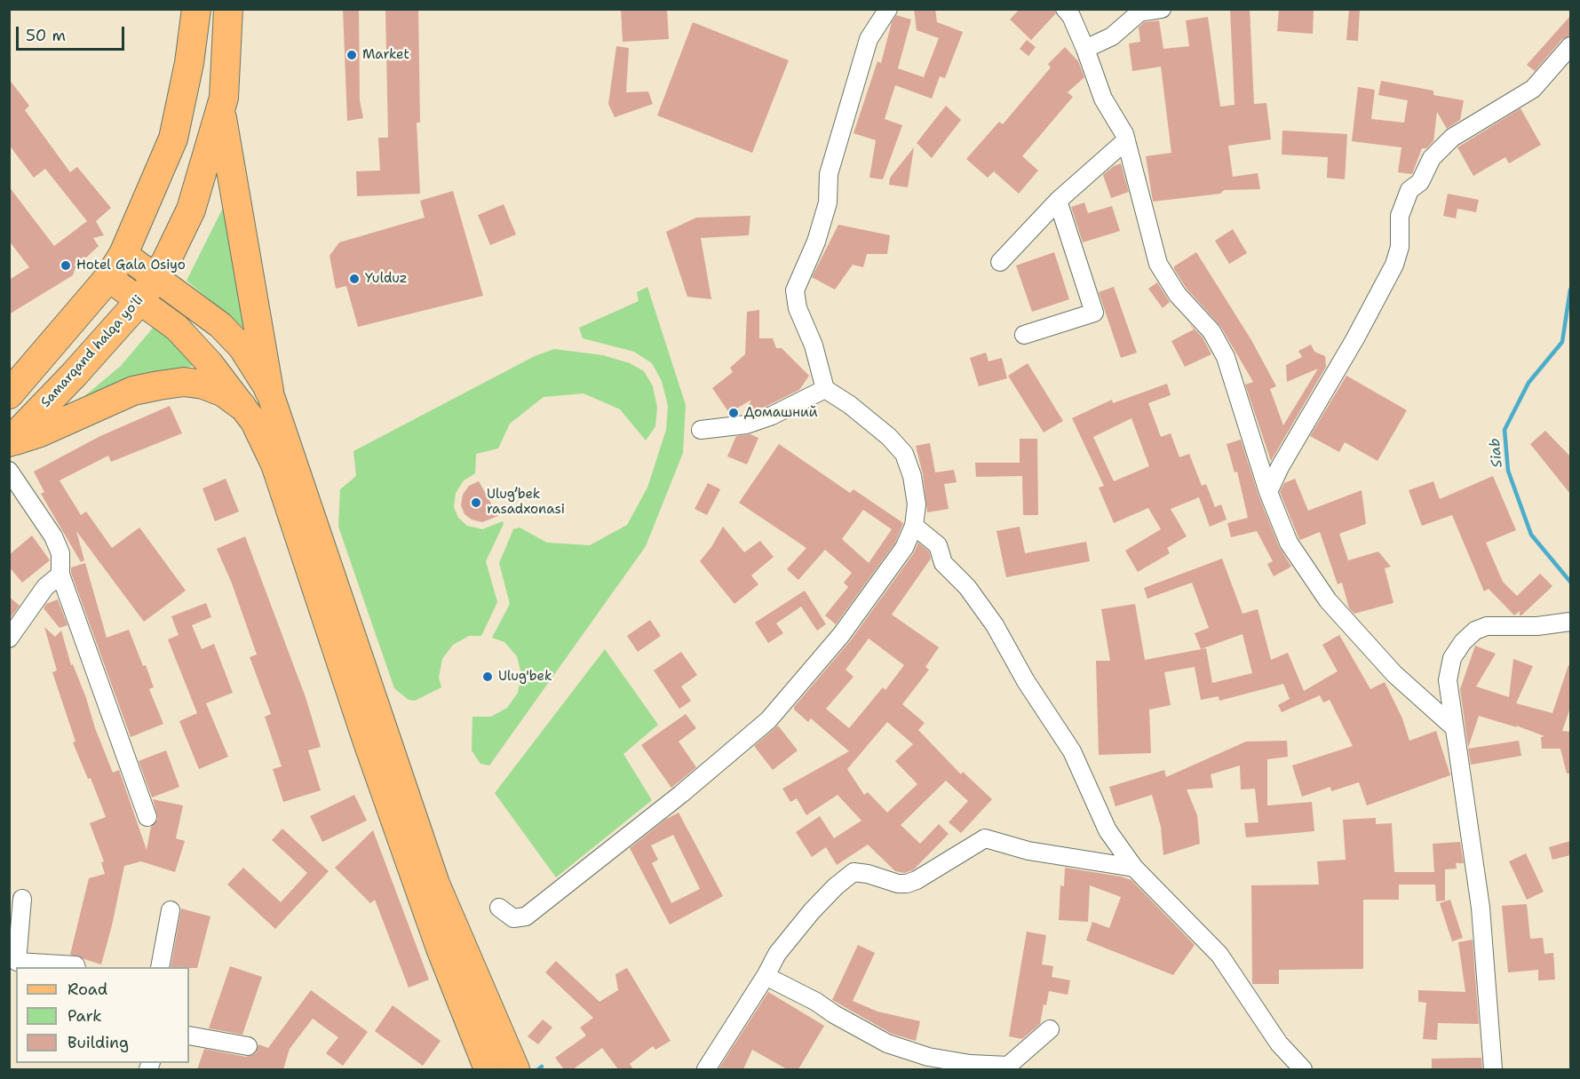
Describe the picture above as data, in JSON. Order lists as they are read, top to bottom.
{
  "streets": {
    "highway": ["Samarqand halqa yoʻli"]
  },
  "water": ["Siab"],
  "places": [
    "Market",
    "Hotel Gala Osiyo",
    "Yulduz",
    "Домашний",
    "Ulug’bek rasadxonasi",
    "Ulug'bek"
  ],
  "legend": ["Road", "Park", "Building"],
  "scale_bar": "50 m"
}
